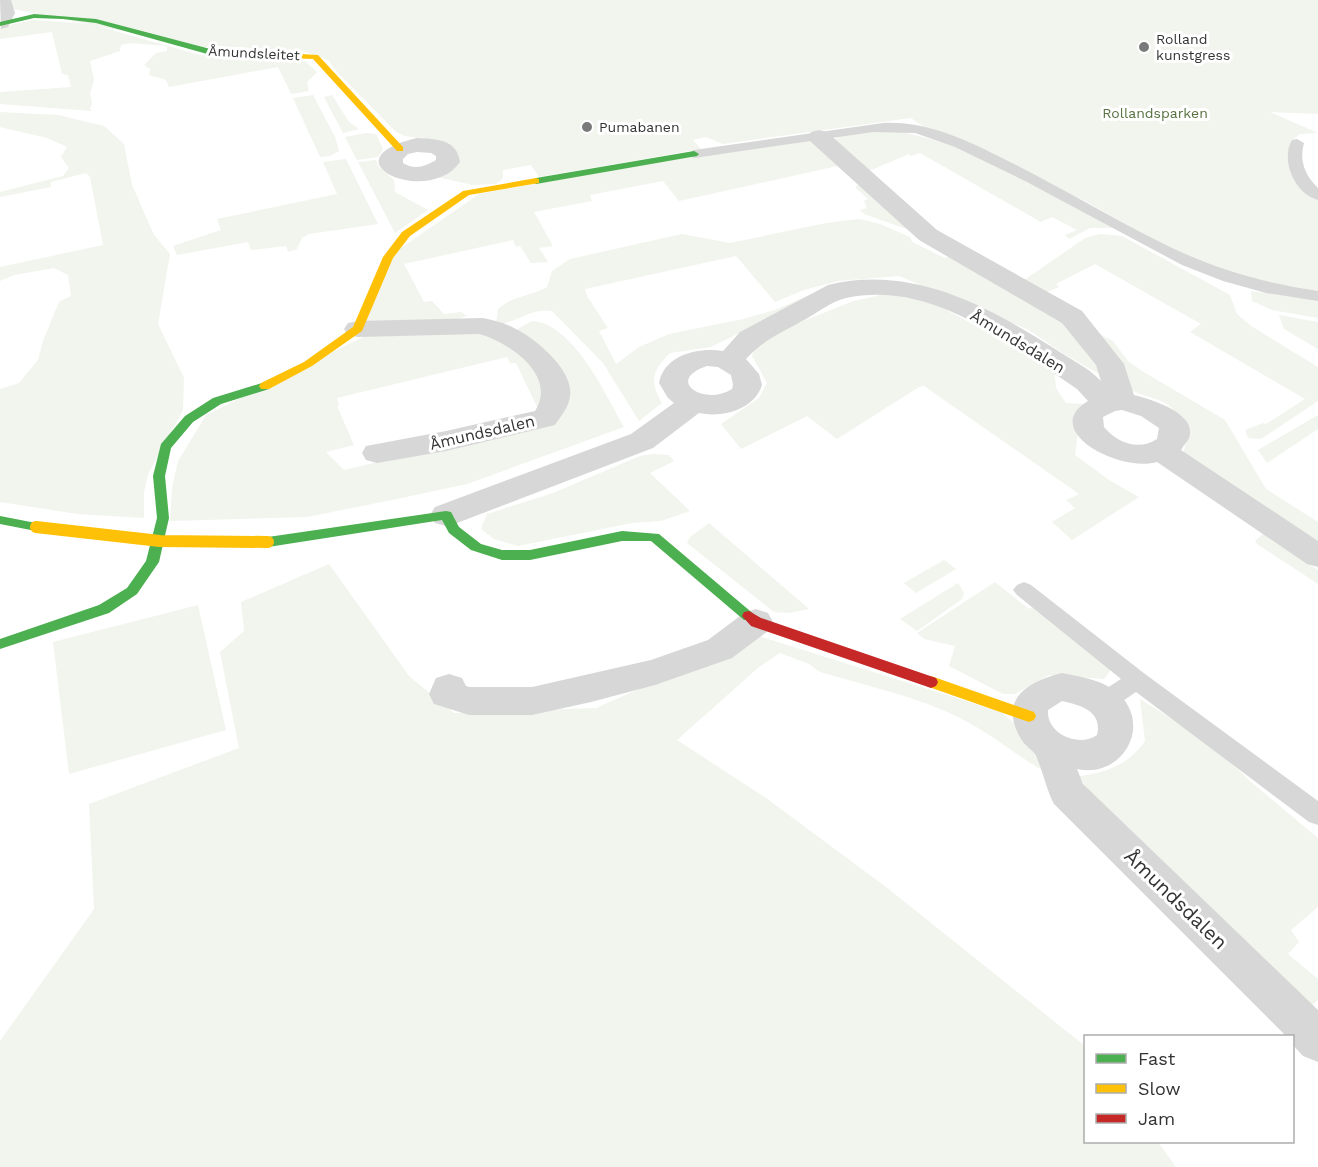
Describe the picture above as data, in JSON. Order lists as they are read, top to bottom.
{
  "streets": {
    "street": ["Åmundsleitet", "Åmundsdalen"]
  },
  "parks": ["Rollandsparken"],
  "places": ["Rolland kunstgress", "Pumabanen"],
  "legend": ["Fast", "Slow", "Jam"]
}
